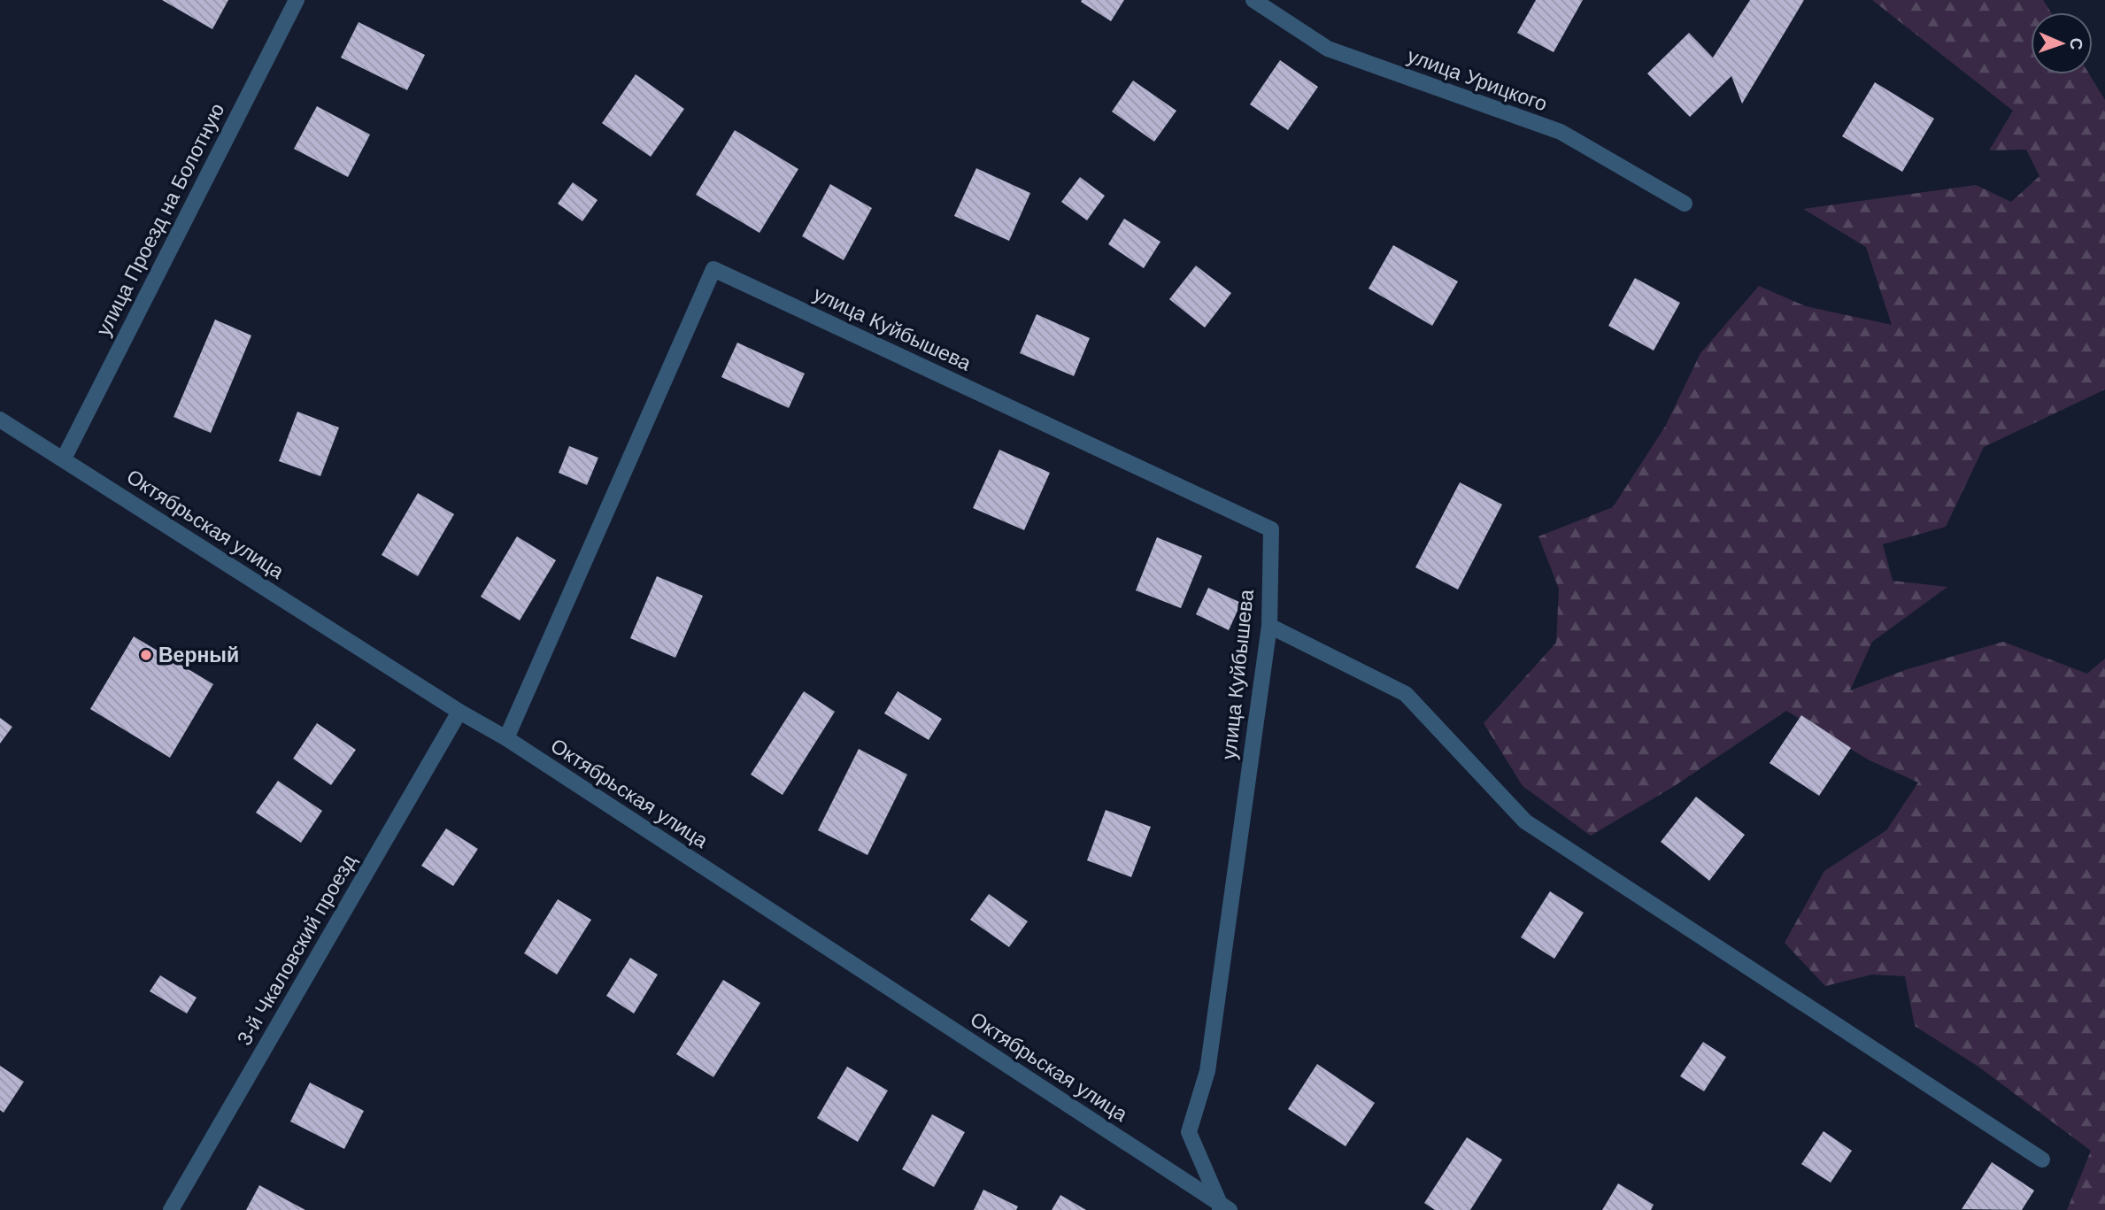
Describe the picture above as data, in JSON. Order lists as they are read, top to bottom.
{
  "streets": {
    "street": [
      "улица Урицкого",
      "улица Проезд на Болотную",
      "улица Куйбышева",
      "Октябрьская улица",
      "3-й Чкаловский проезд"
    ]
  },
  "crossings": [
    ["улица Проезд на Болотную", "Октябрьская улица"],
    ["улица Куйбышева", "Октябрьская улица"],
    ["Октябрьская улица", "3-й Чкаловский проезд"]
  ],
  "places": ["Верный"],
  "north": "right"
}
